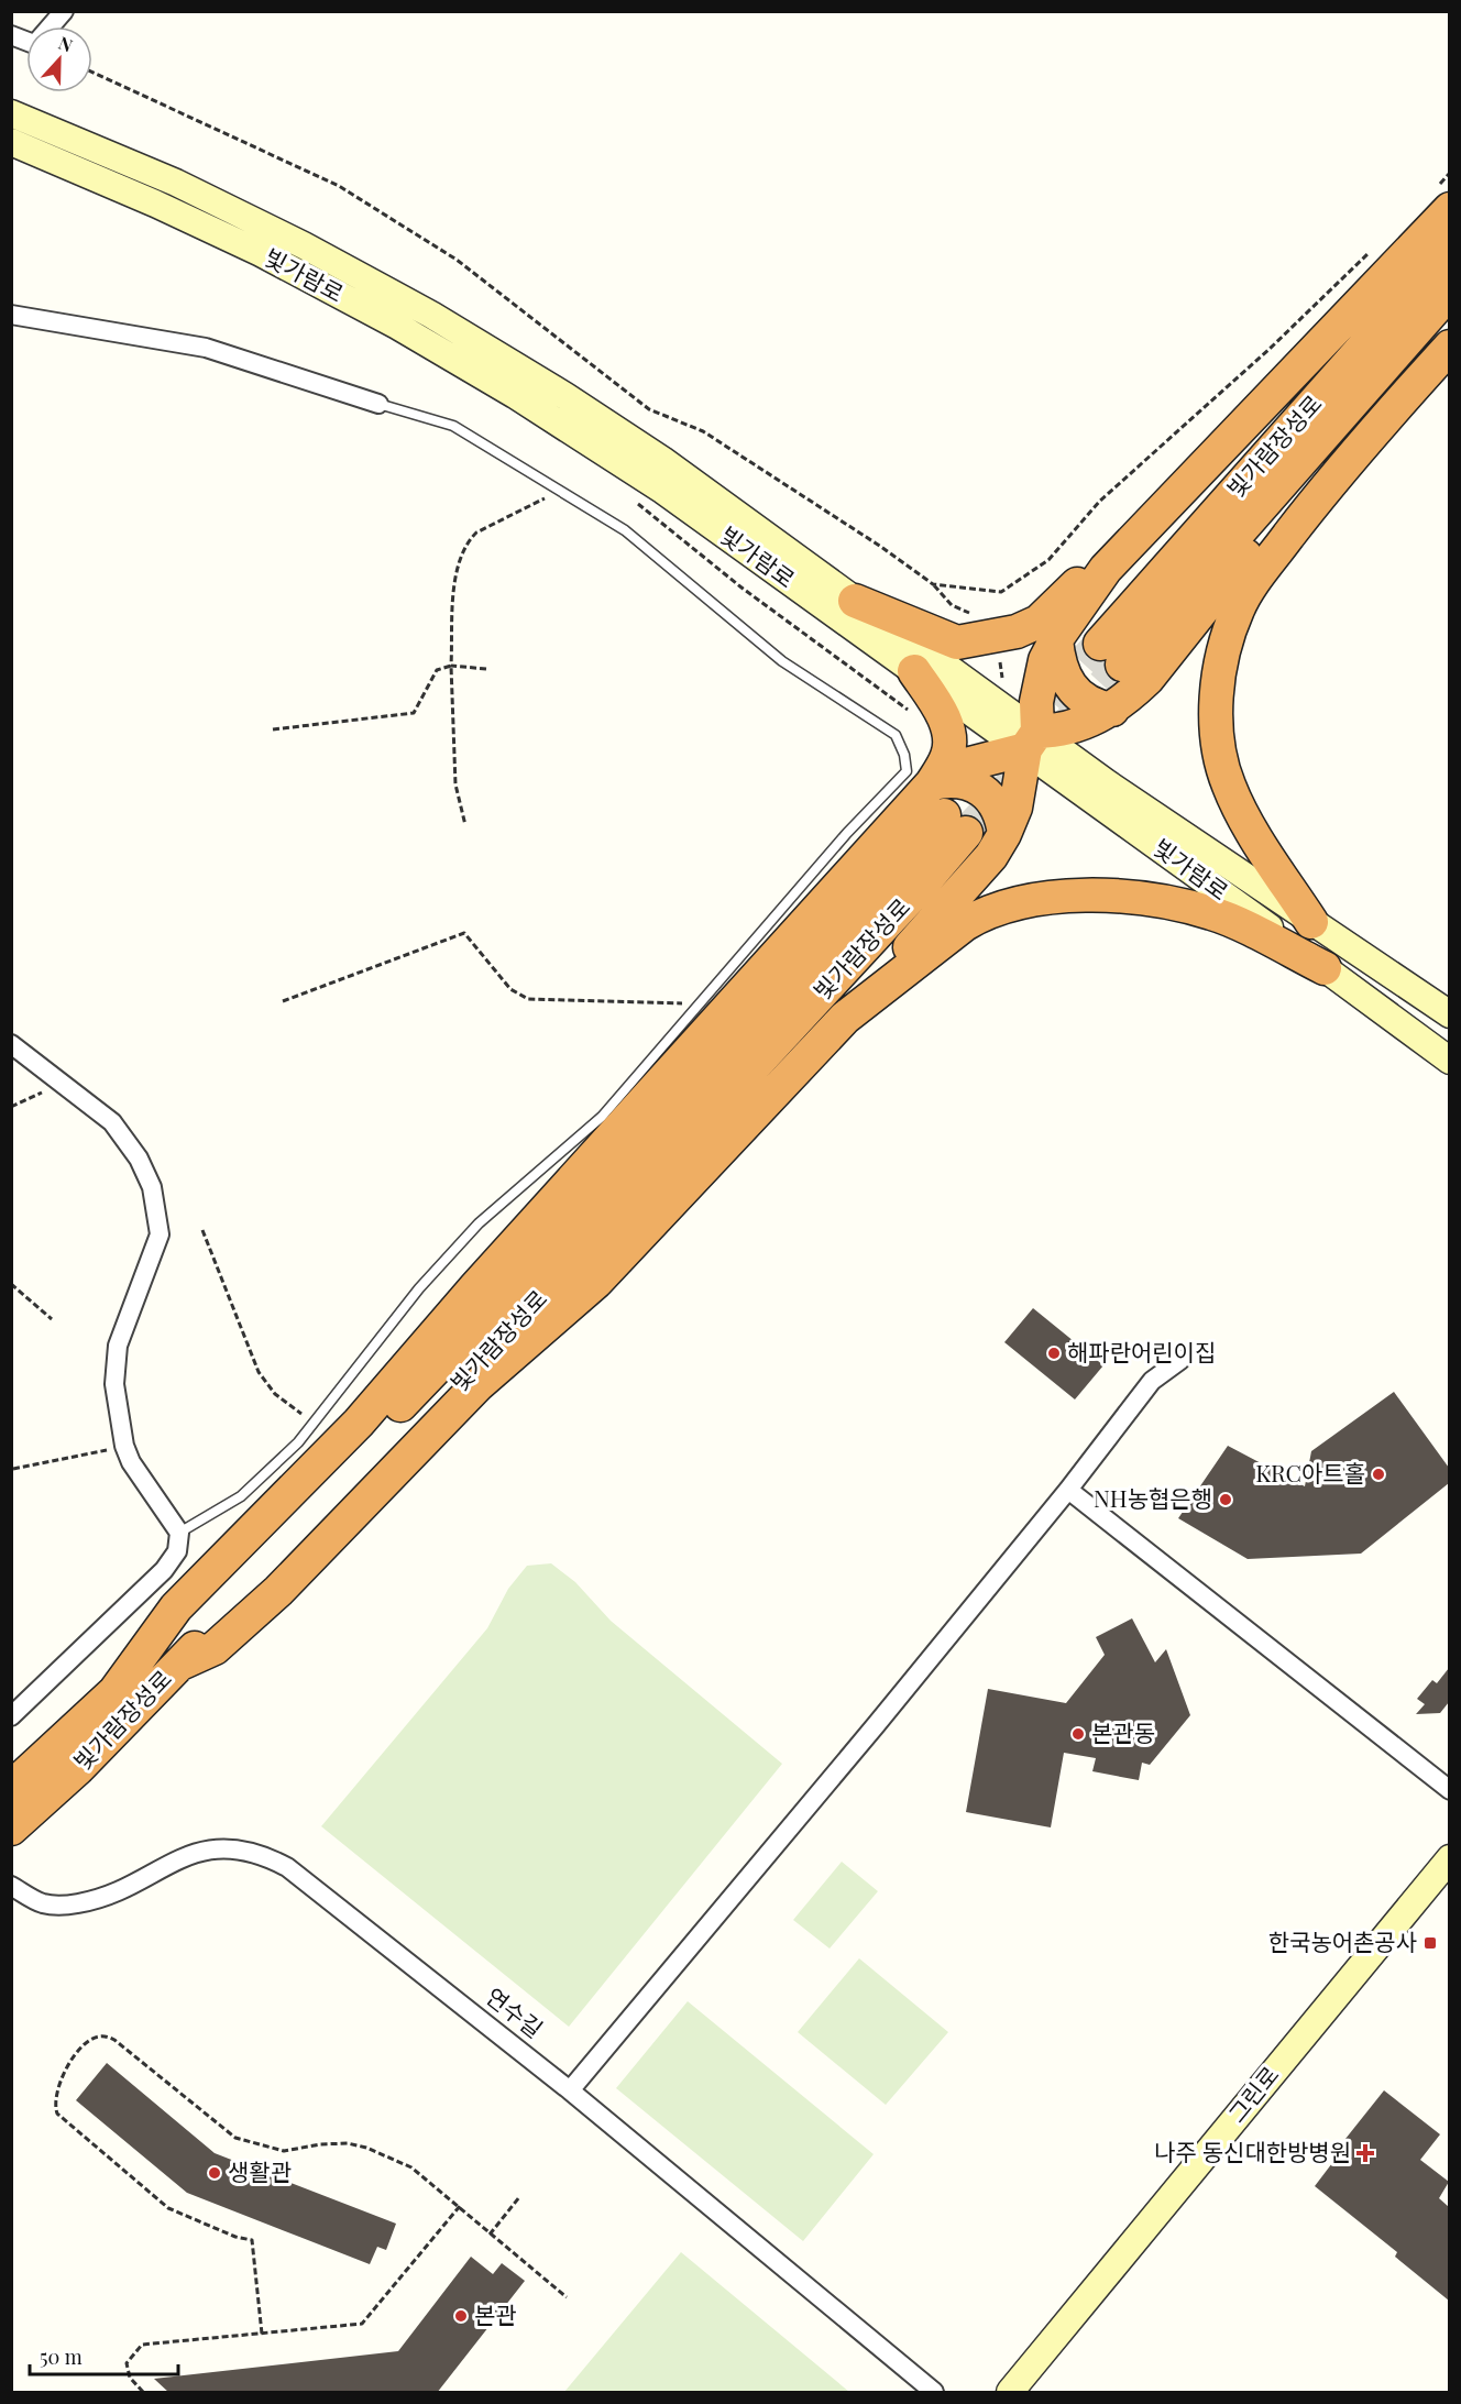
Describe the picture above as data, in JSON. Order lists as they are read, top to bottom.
{
  "streets": {
    "highway": ["빛가람장성로"],
    "main road": ["빛가람로", "그린로"],
    "street": ["연수길"]
  },
  "places": {
    "other": [
      "해파란어린이집",
      "KRC아트홀",
      "NH농협은행",
      "본관동",
      "생활관",
      "본관"
    ],
    "transit": ["한국농어촌공사"],
    "health": ["나주 동신대한방병원"]
  },
  "scale_bar": "50 m",
  "north": "top"
}
